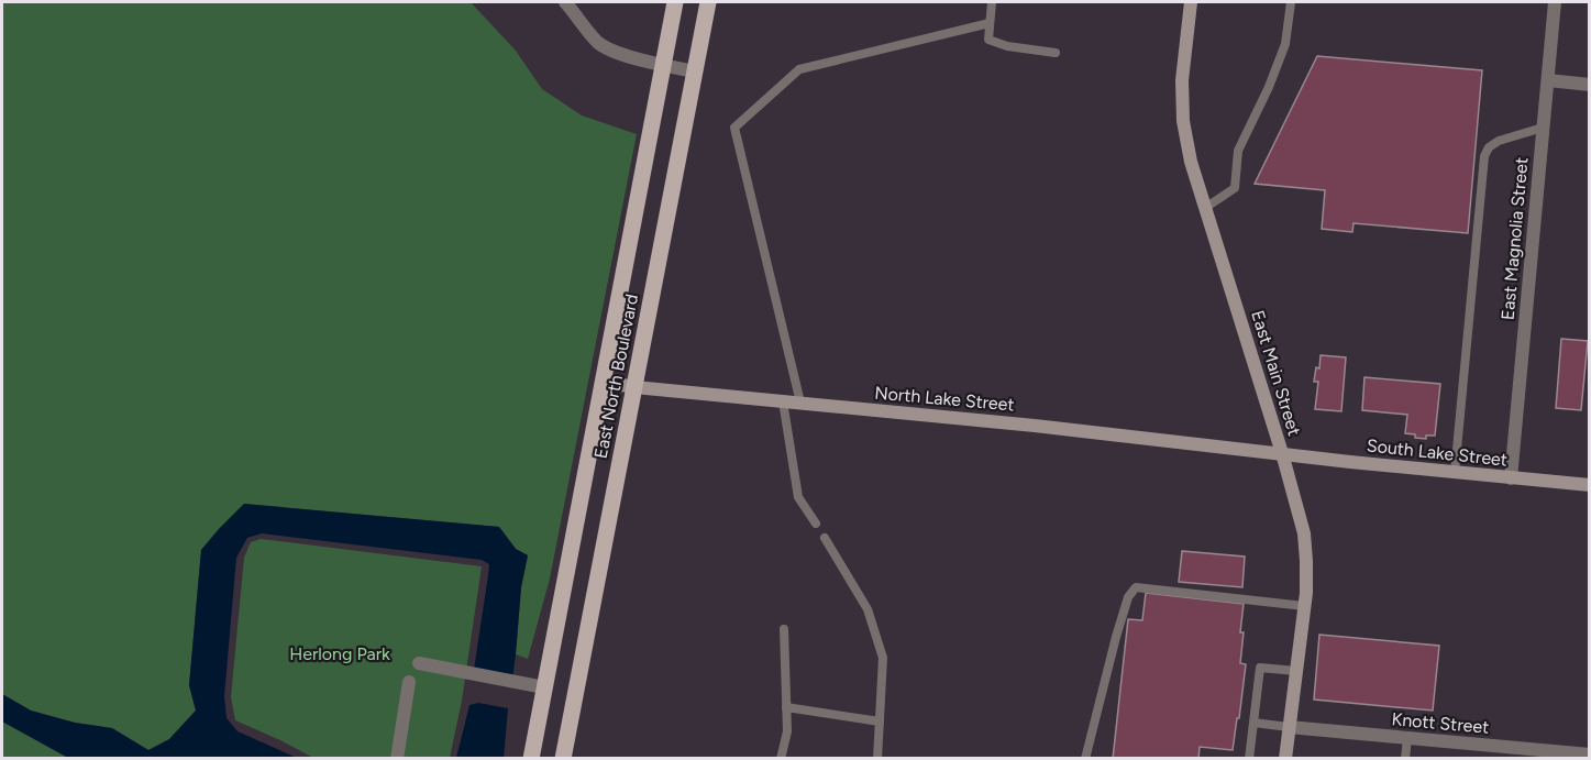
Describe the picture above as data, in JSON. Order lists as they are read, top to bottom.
{
  "streets": {
    "main road": ["East North Boulevard"],
    "street": [
      "East Magnolia Street",
      "East Main Street",
      "North Lake Street",
      "South Lake Street",
      "Knott Street"
    ]
  },
  "crossings": [
    ["East Magnolia Street", "South Lake Street"],
    ["East Main Street", "North Lake Street"],
    ["East Main Street", "South Lake Street"],
    ["East Main Street", "Knott Street"],
    ["East North Boulevard", "North Lake Street"],
    ["North Lake Street", "South Lake Street"]
  ],
  "parks": ["Herlong Park"]
}
